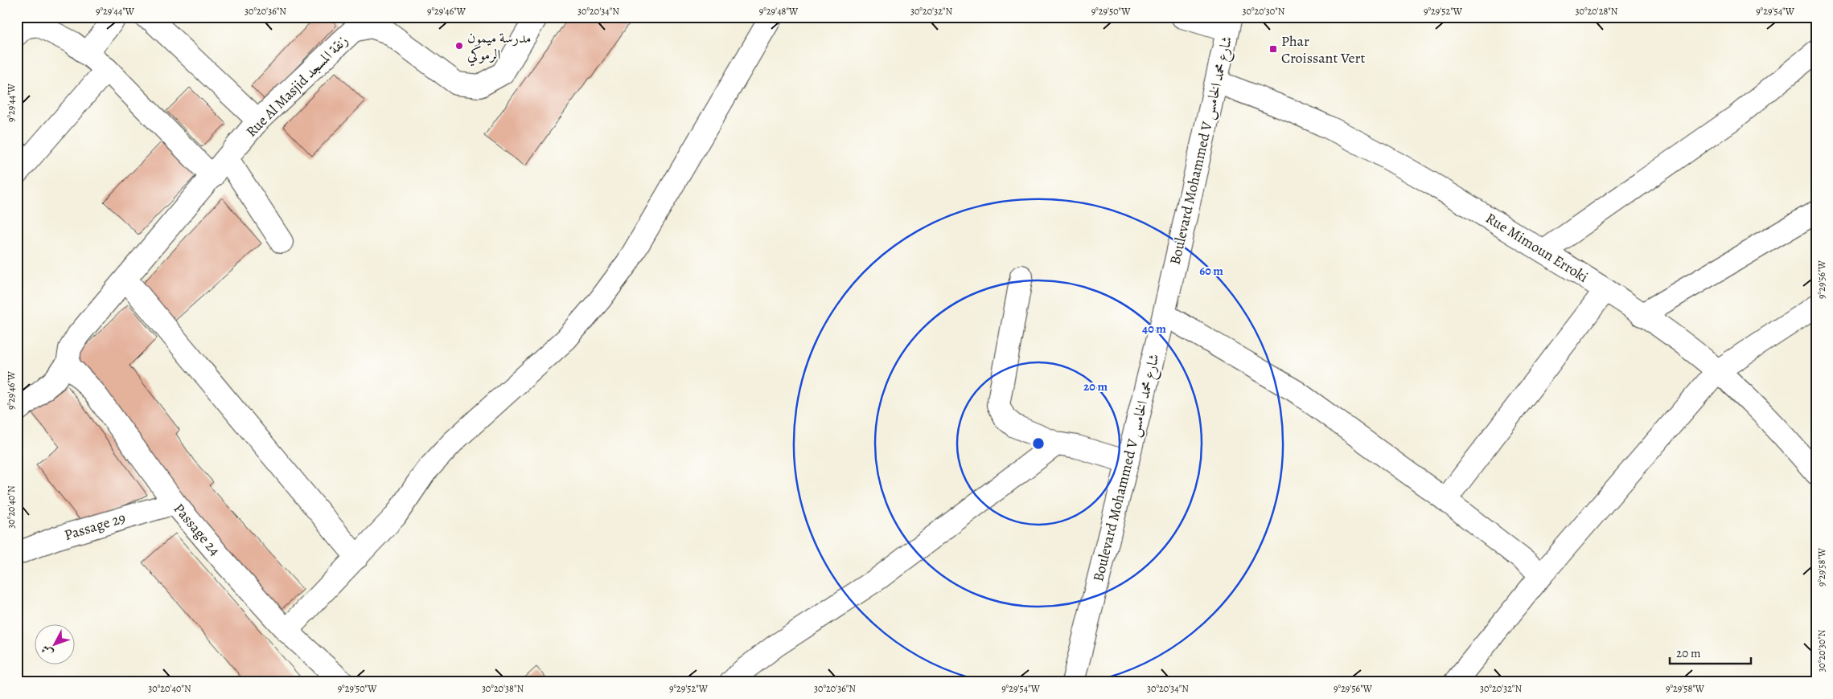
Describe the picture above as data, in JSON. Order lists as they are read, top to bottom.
{
  "streets": {
    "street": [
      "Rue Al Masjid زنقة المسجد",
      "Boulevard Mohammed V شارع محمد الخامس",
      "Rue Mimoun Erroki",
      "Passage 29",
      "Passage 24"
    ]
  },
  "crossings": [
    ["Rue Al Masjid زنقة المسجد", "Passage 24"],
    ["Boulevard Mohammed V شارع محمد الخامس", "Rue Mimoun Erroki"],
    ["Passage 29", "Passage 24"]
  ],
  "places": {
    "other": ["مدرسة ميمون الرموكي"],
    "transit": ["Phar Croissant Vert"]
  },
  "scale_bar": "20 m",
  "north": "bottom left",
  "coordinates": [
    "9°29'44\"W",
    "30°20'36\"N",
    "9°29'46\"W",
    "30°20'34\"N",
    "9°29'48\"W",
    "30°20'32\"N",
    "9°29'50\"W",
    "30°20'30\"N",
    "9°29'52\"W",
    "30°20'28\"N",
    "9°29'54\"W",
    "9°29'56\"W",
    "30°20'40\"N",
    "9°29'58\"W",
    "30°20'38\"N"
  ],
  "rings": ["60 m", "40 m", "20 m"]
}
